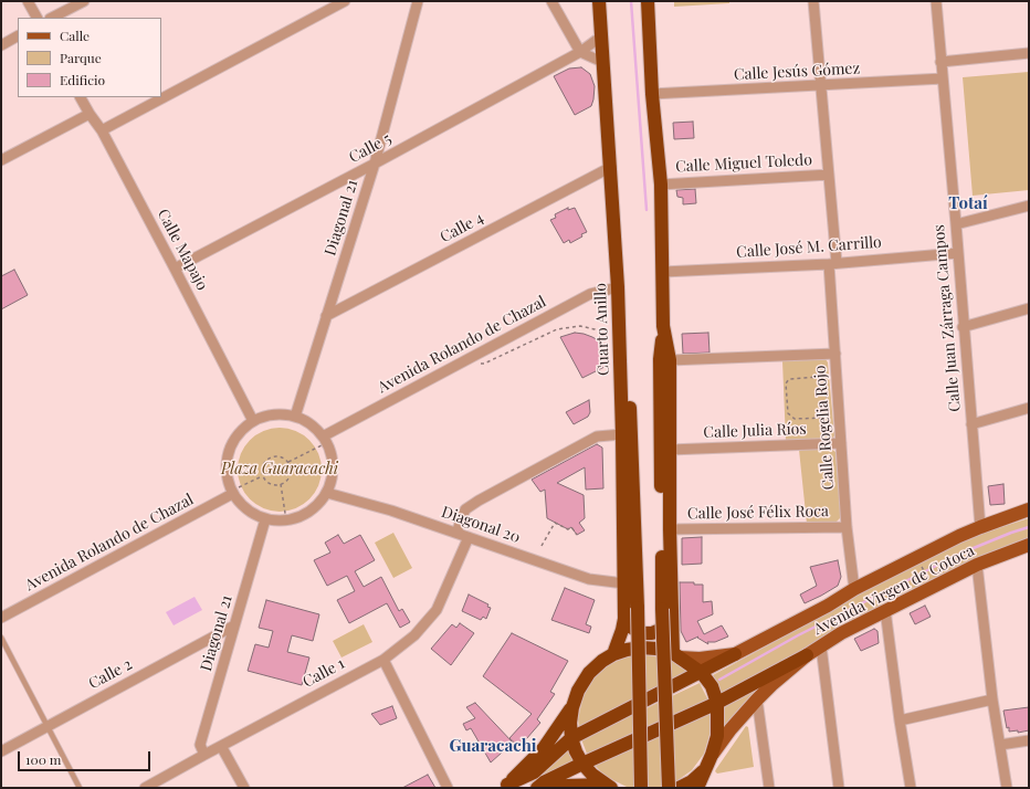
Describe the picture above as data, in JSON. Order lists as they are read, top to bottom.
{
  "streets": {
    "highway": ["Cuarto Anillo"],
    "main road": ["Avenida Virgen de Cotoca"],
    "street": [
      "Calle Jesús Gómez",
      "Calle 5",
      "Calle Miguel Toledo",
      "Diagonal 21",
      "Calle 4",
      "Calle José M. Carrillo",
      "Calle Mapajo",
      "Calle Juan Zárraga Campos",
      "Avenida Rolando de Chazal",
      "Calle Rogelia Rojo",
      "Calle Julia Ríos",
      "Calle José Félix Roca",
      "Diagonal 20",
      "Calle 1",
      "Calle 2"
    ]
  },
  "crossings": [
    ["Calle Jesús Gómez", "Calle Juan Zárraga Campos"],
    ["Calle Jesús Gómez", "Calle Rogelia Rojo"],
    ["Calle 5", "Diagonal 21"],
    ["Calle 5", "Calle Mapajo"],
    ["Calle 5", "Cuarto Anillo"],
    ["Calle Miguel Toledo", "Calle Rogelia Rojo"],
    ["Diagonal 21", "Calle 4"],
    ["Diagonal 21", "Calle 1"],
    ["Diagonal 21", "Calle 2"],
    ["Calle 4", "Cuarto Anillo"],
    ["Calle José M. Carrillo", "Calle Juan Zárraga Campos"],
    ["Calle José M. Carrillo", "Calle Rogelia Rojo"],
    ["Calle Juan Zárraga Campos", "Avenida Virgen de Cotoca"],
    ["Cuarto Anillo", "Avenida Rolando de Chazal"],
    ["Cuarto Anillo", "Diagonal 20"],
    ["Calle Rogelia Rojo", "Calle Julia Ríos"],
    ["Calle Rogelia Rojo", "Calle José Félix Roca"],
    ["Calle Rogelia Rojo", "Avenida Virgen de Cotoca"],
    ["Diagonal 20", "Calle 1"]
  ],
  "districts": ["Totaí", "Guaracachi"],
  "parks": ["Plaza Guaracachi"],
  "legend": ["Calle", "Parque", "Edificio"],
  "scale_bar": "100 m"
}
